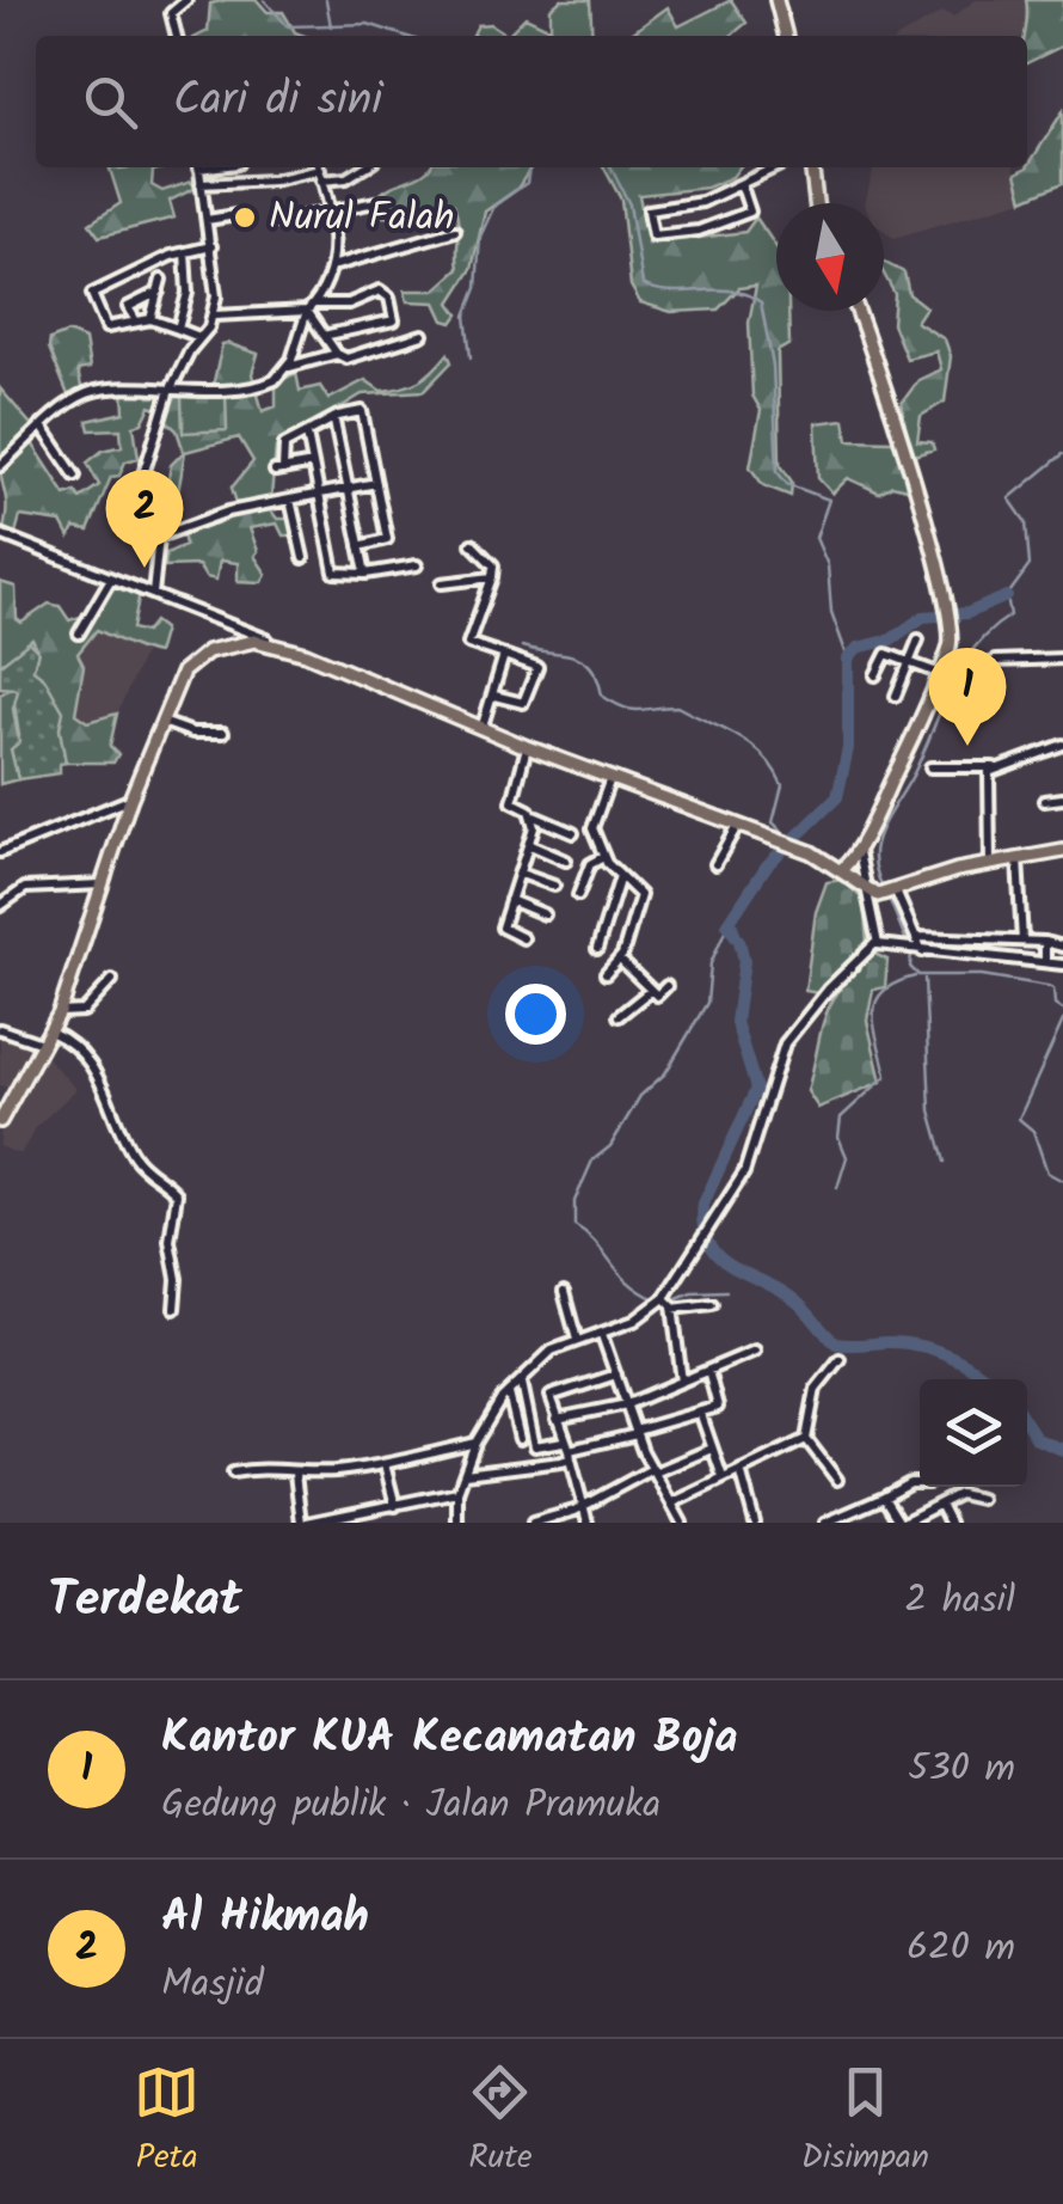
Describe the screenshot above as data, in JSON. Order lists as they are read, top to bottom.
{
  "places": ["Nurul Falah"],
  "north": "bottom",
  "page": {
    "search": "Cari di sini",
    "pins": ["2", "1"],
    "heading": ["Terdekat", "2 hasil"],
    "list": [
      {
        "mark": "1",
        "name": "Kantor KUA Kecamatan Boja",
        "note": "Gedung publik · Jalan Pramuka",
        "value": "530 m"
      },
      {
        "mark": "2",
        "name": "Al Hikmah",
        "note": "Masjid",
        "value": "620 m"
      }
    ],
    "nav": ["Peta", "Rute", "Disimpan"]
  }
}
